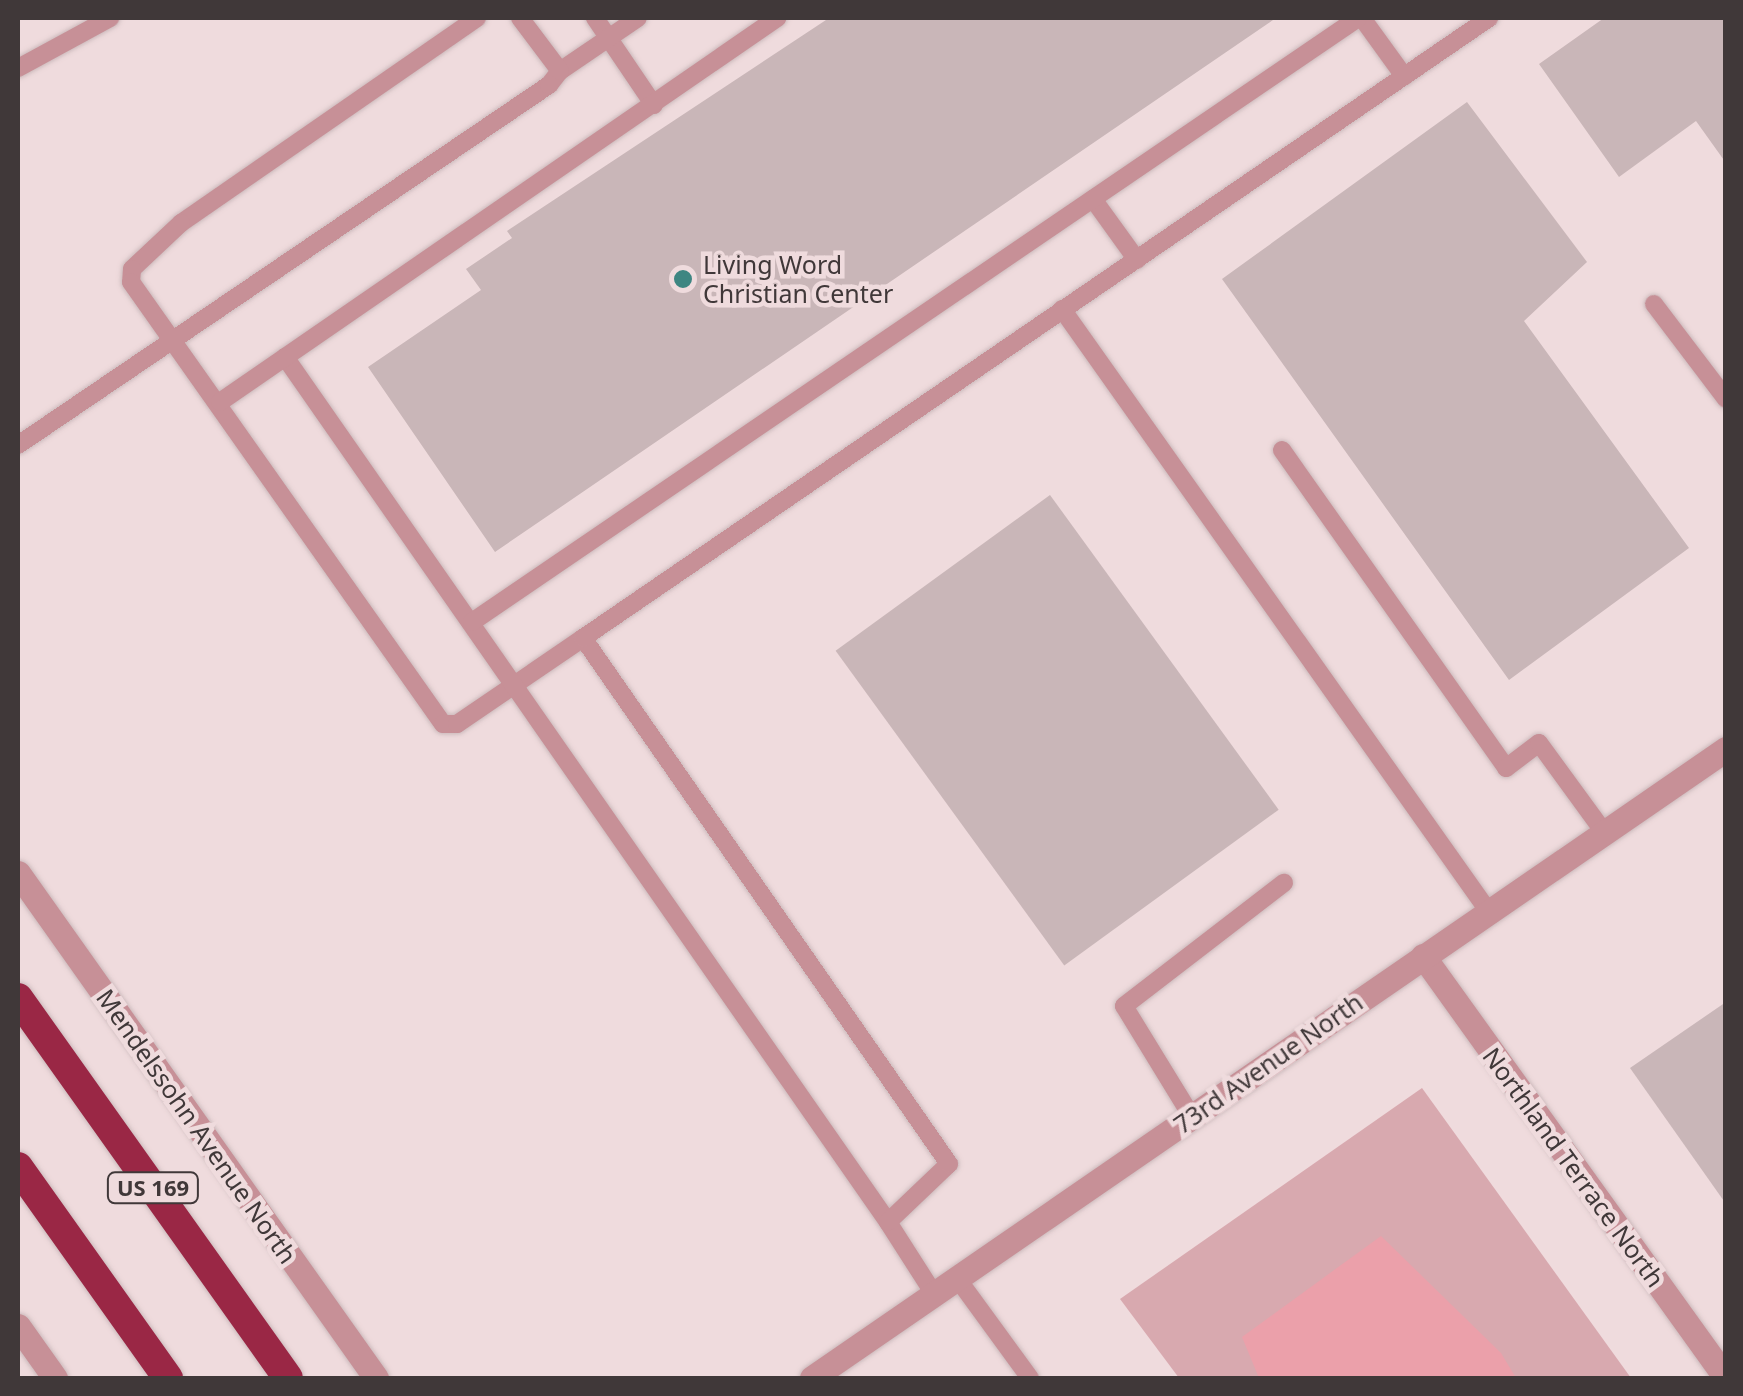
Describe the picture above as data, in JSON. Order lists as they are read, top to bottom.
{
  "streets": {
    "highway": ["US 169"],
    "street": ["73rd Avenue North", "Mendelssohn Avenue North", "Northland Terrace North"]
  },
  "crossings": [
    ["73rd Avenue North", "Northland Terrace North"]
  ],
  "places": ["Living Word Christian Center"]
}
